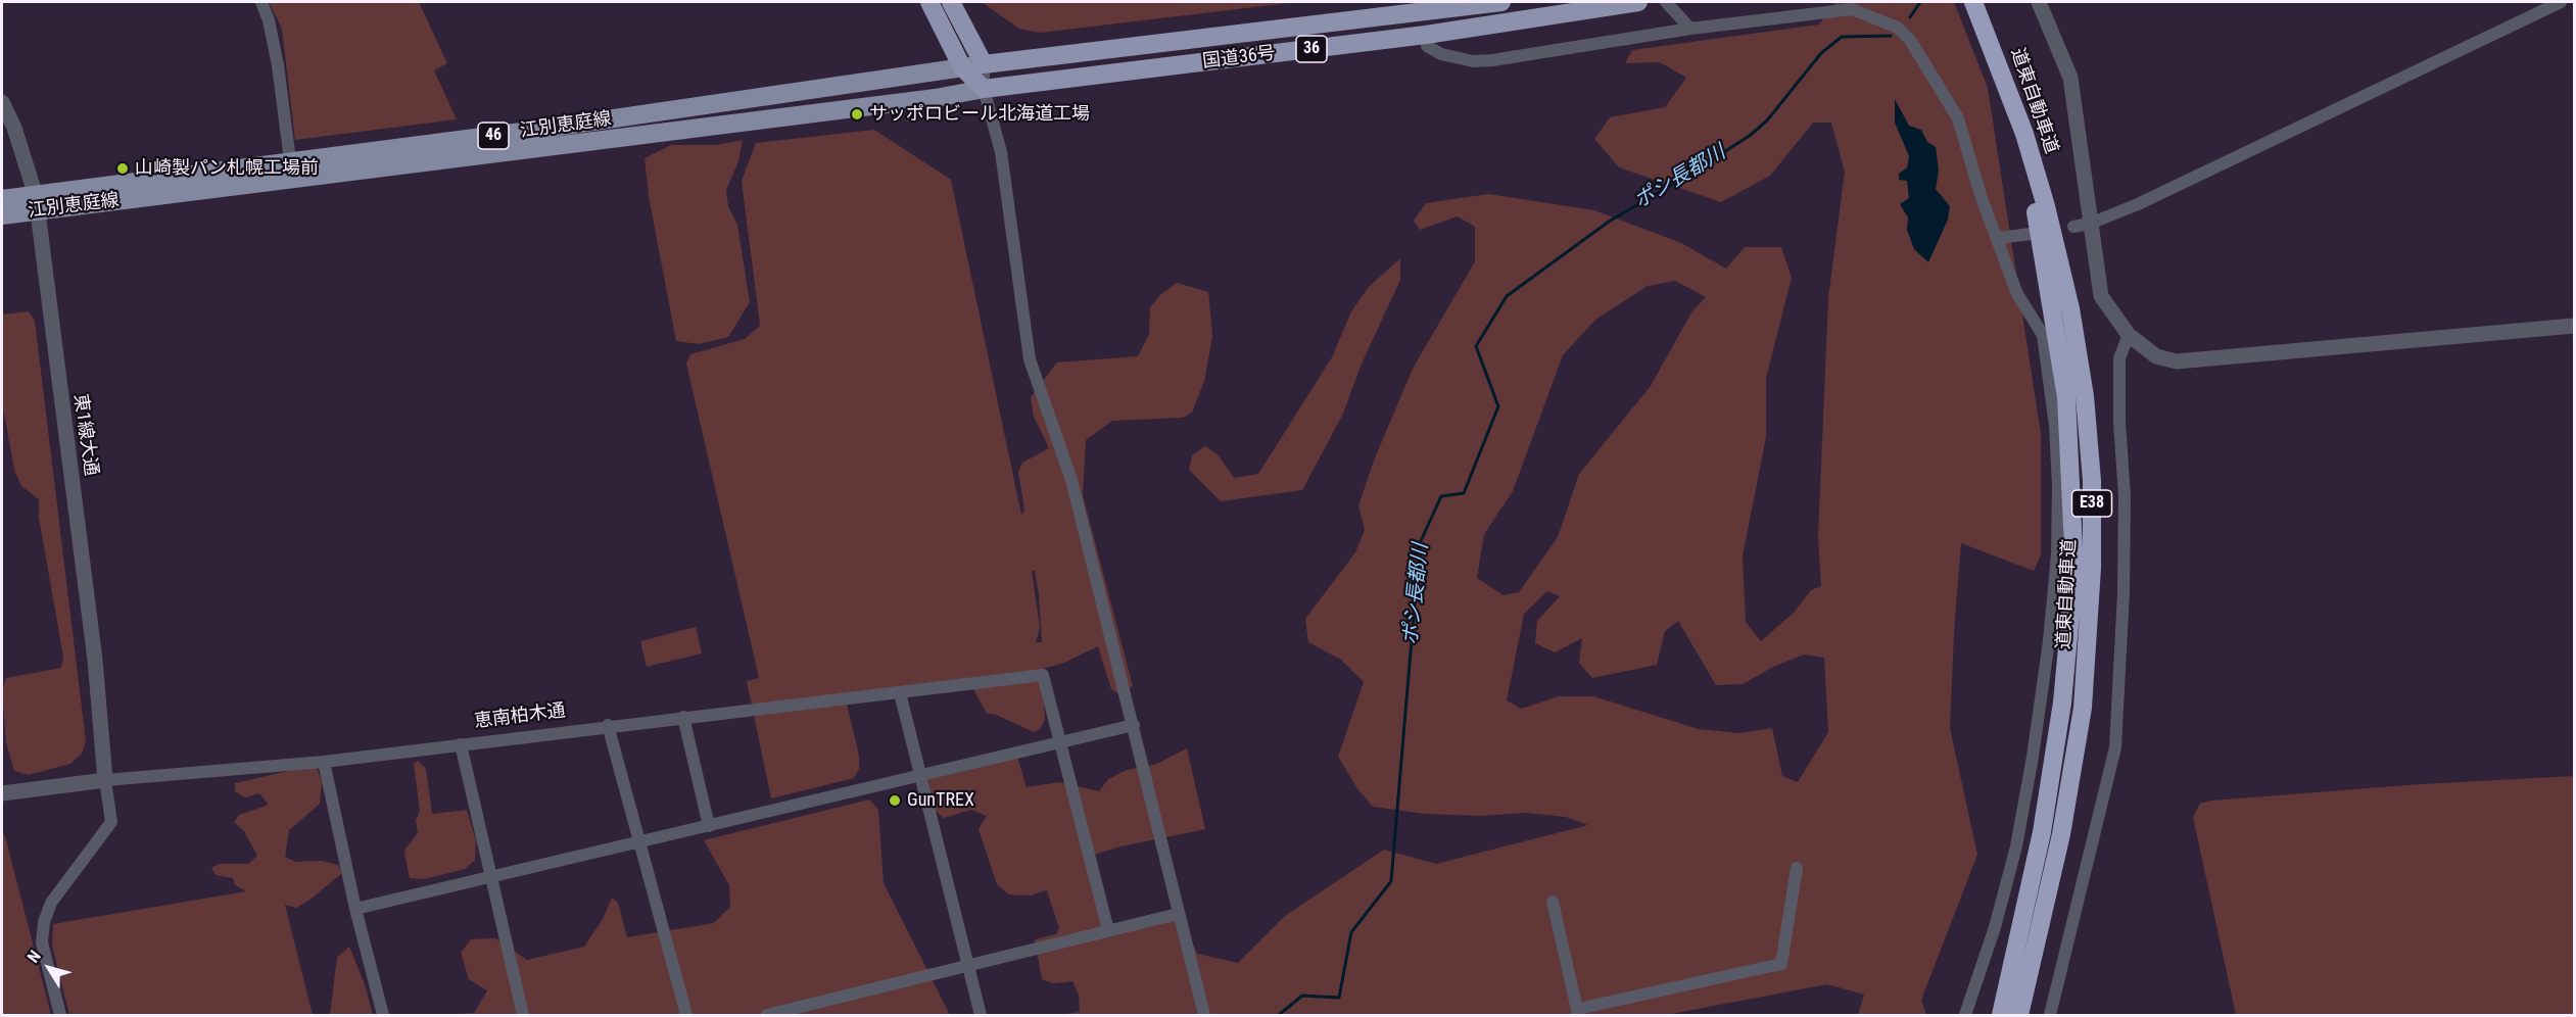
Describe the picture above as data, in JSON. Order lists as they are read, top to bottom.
{
  "streets": {
    "highway": [
      "36",
      "国道36号",
      "道東自動車道",
      "E38"
    ],
    "main road": ["江別恵庭線", "46"],
    "street": ["東1線大通", "恵南柏木通"]
  },
  "crossings": [
    ["国道36号", "江別恵庭線"],
    ["江別恵庭線", "東1線大通"],
    ["東1線大通", "恵南柏木通"]
  ],
  "water": ["ポシ長都川"],
  "places": ["サッポロビール北海道工場", "山崎製パン札幌工場前", "GunTREX"],
  "north": "top left"
}
